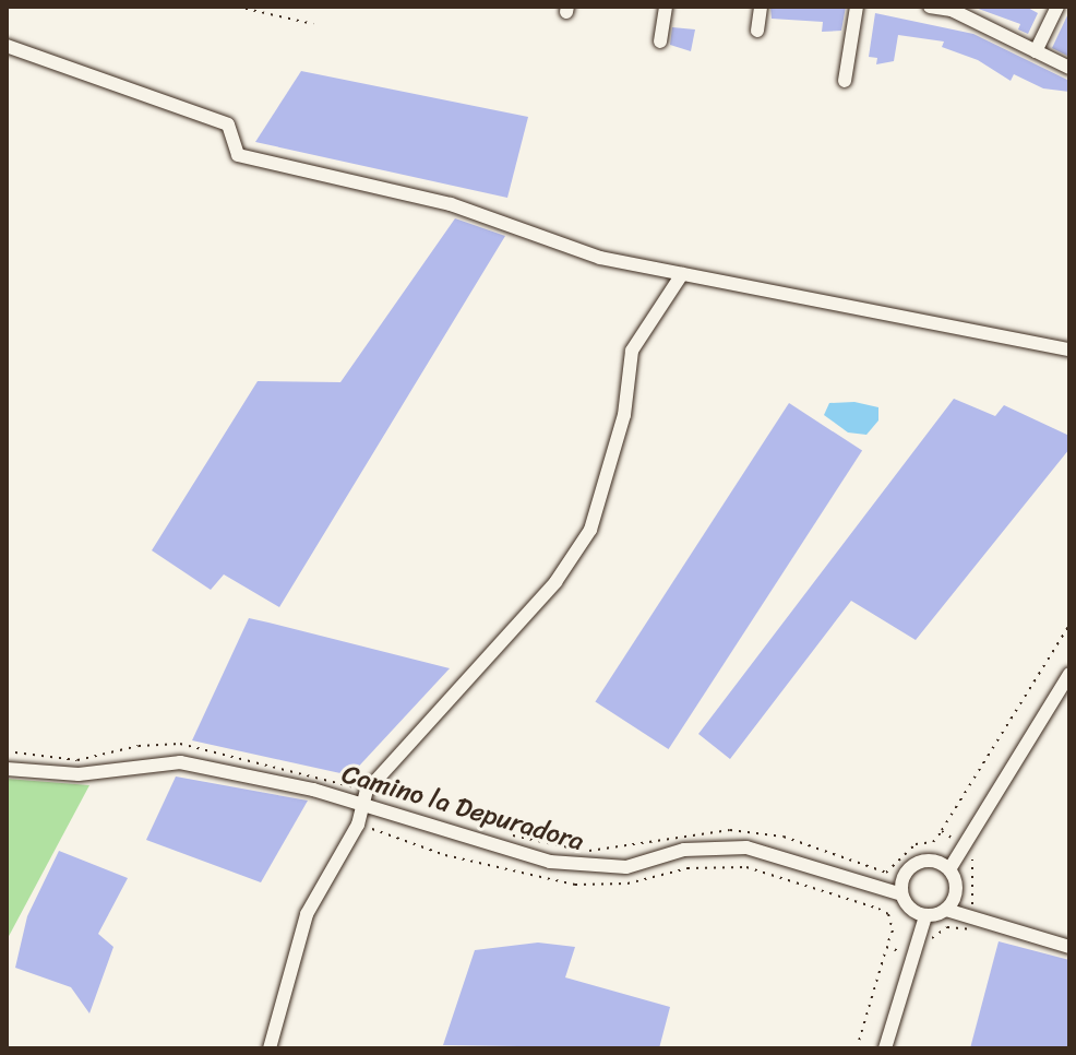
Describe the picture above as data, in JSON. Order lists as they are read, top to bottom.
{
  "streets": {
    "street": ["Camino la Depuradora"]
  }
}
